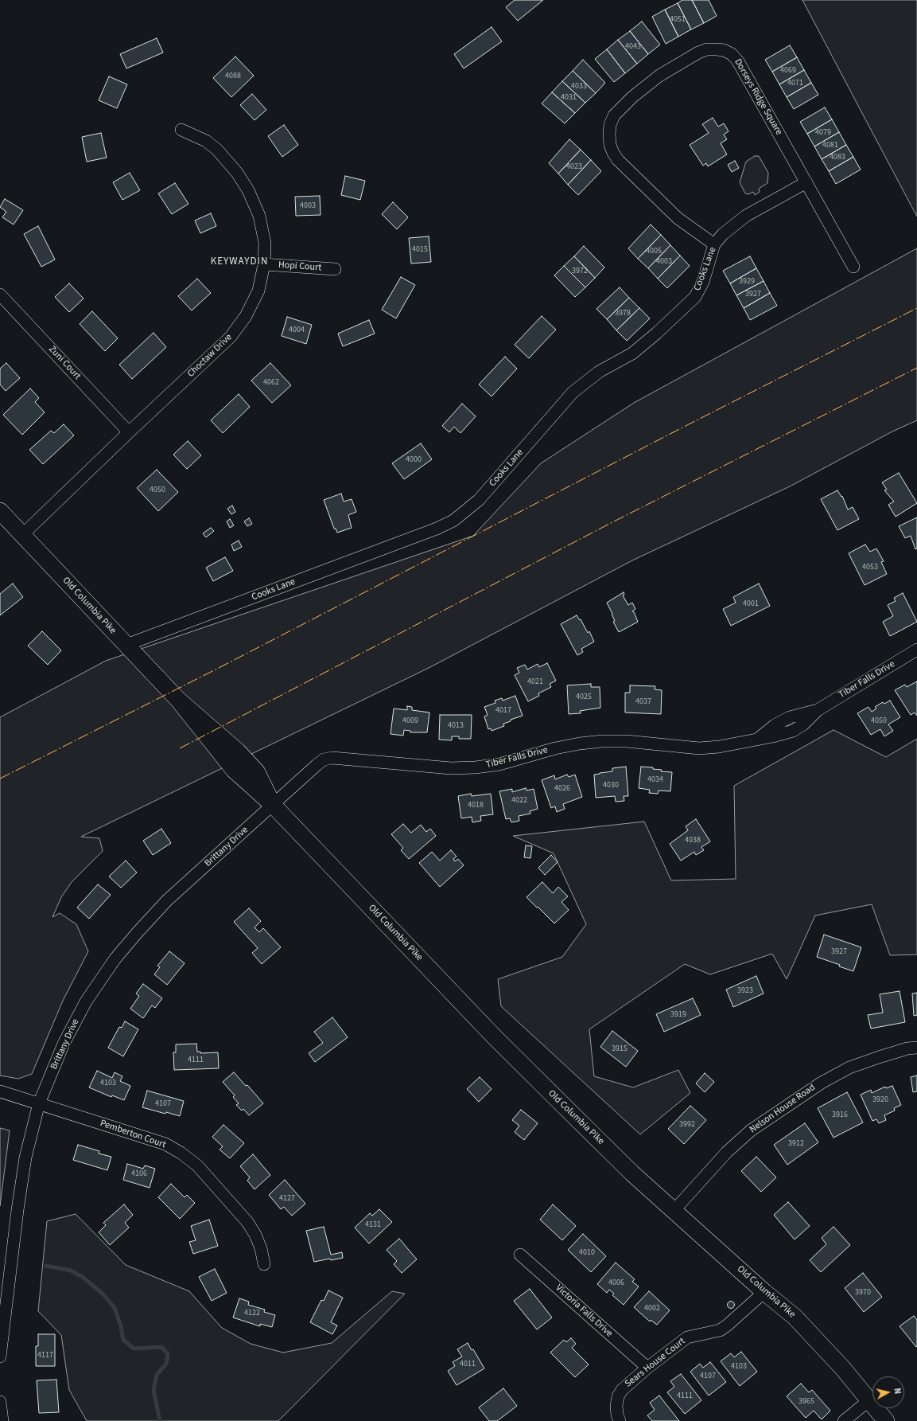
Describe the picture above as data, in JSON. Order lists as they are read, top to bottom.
{
  "streets": {
    "street": [
      "Dorseys Ridge Square",
      "Hopi Court",
      "Cooks Lane",
      "Choctaw Drive",
      "Zuni Court",
      "Old Columbia Pike",
      "Tiber Falls Drive",
      "Brittany Drive",
      "Nelson House Road",
      "Pemberton Court",
      "Victoria Falls Drive",
      "Sears House Court"
    ]
  },
  "crossings": [
    ["Dorseys Ridge Square", "Cooks Lane"],
    ["Hopi Court", "Choctaw Drive"],
    ["Cooks Lane", "Old Columbia Pike"],
    ["Choctaw Drive", "Zuni Court"],
    ["Choctaw Drive", "Old Columbia Pike"],
    ["Old Columbia Pike", "Tiber Falls Drive"],
    ["Old Columbia Pike", "Brittany Drive"],
    ["Old Columbia Pike", "Nelson House Road"],
    ["Old Columbia Pike", "Sears House Court"],
    ["Tiber Falls Drive", "Brittany Drive"],
    ["Brittany Drive", "Pemberton Court"],
    ["Victoria Falls Drive", "Sears House Court"]
  ],
  "districts": ["KEYWAYDIN"],
  "house_numbers": [
    "4051",
    "4043",
    "4069",
    "4088",
    "4071",
    "4033",
    "4031",
    "4079",
    "4081",
    "4083",
    "4023",
    "4003",
    "4015",
    "4005",
    "4003",
    "3972",
    "3929",
    "3927",
    "3978",
    "4004",
    "4062",
    "4000",
    "4050",
    "4053",
    "4001",
    "4021",
    "4025",
    "4037",
    "4017",
    "4009",
    "4050",
    "4013",
    "4034",
    "4030",
    "4026",
    "4022",
    "4018",
    "4038",
    "3927",
    "3923",
    "3919",
    "3915",
    "4111",
    "4103",
    "3920",
    "4107",
    "3916",
    "3992",
    "3912",
    "4106",
    "4127",
    "4131",
    "4010",
    "4006",
    "3970",
    "4002",
    "4122",
    "4117",
    "4011",
    "4103",
    "4107",
    "4111",
    "3965"
  ],
  "north": "right"
}
